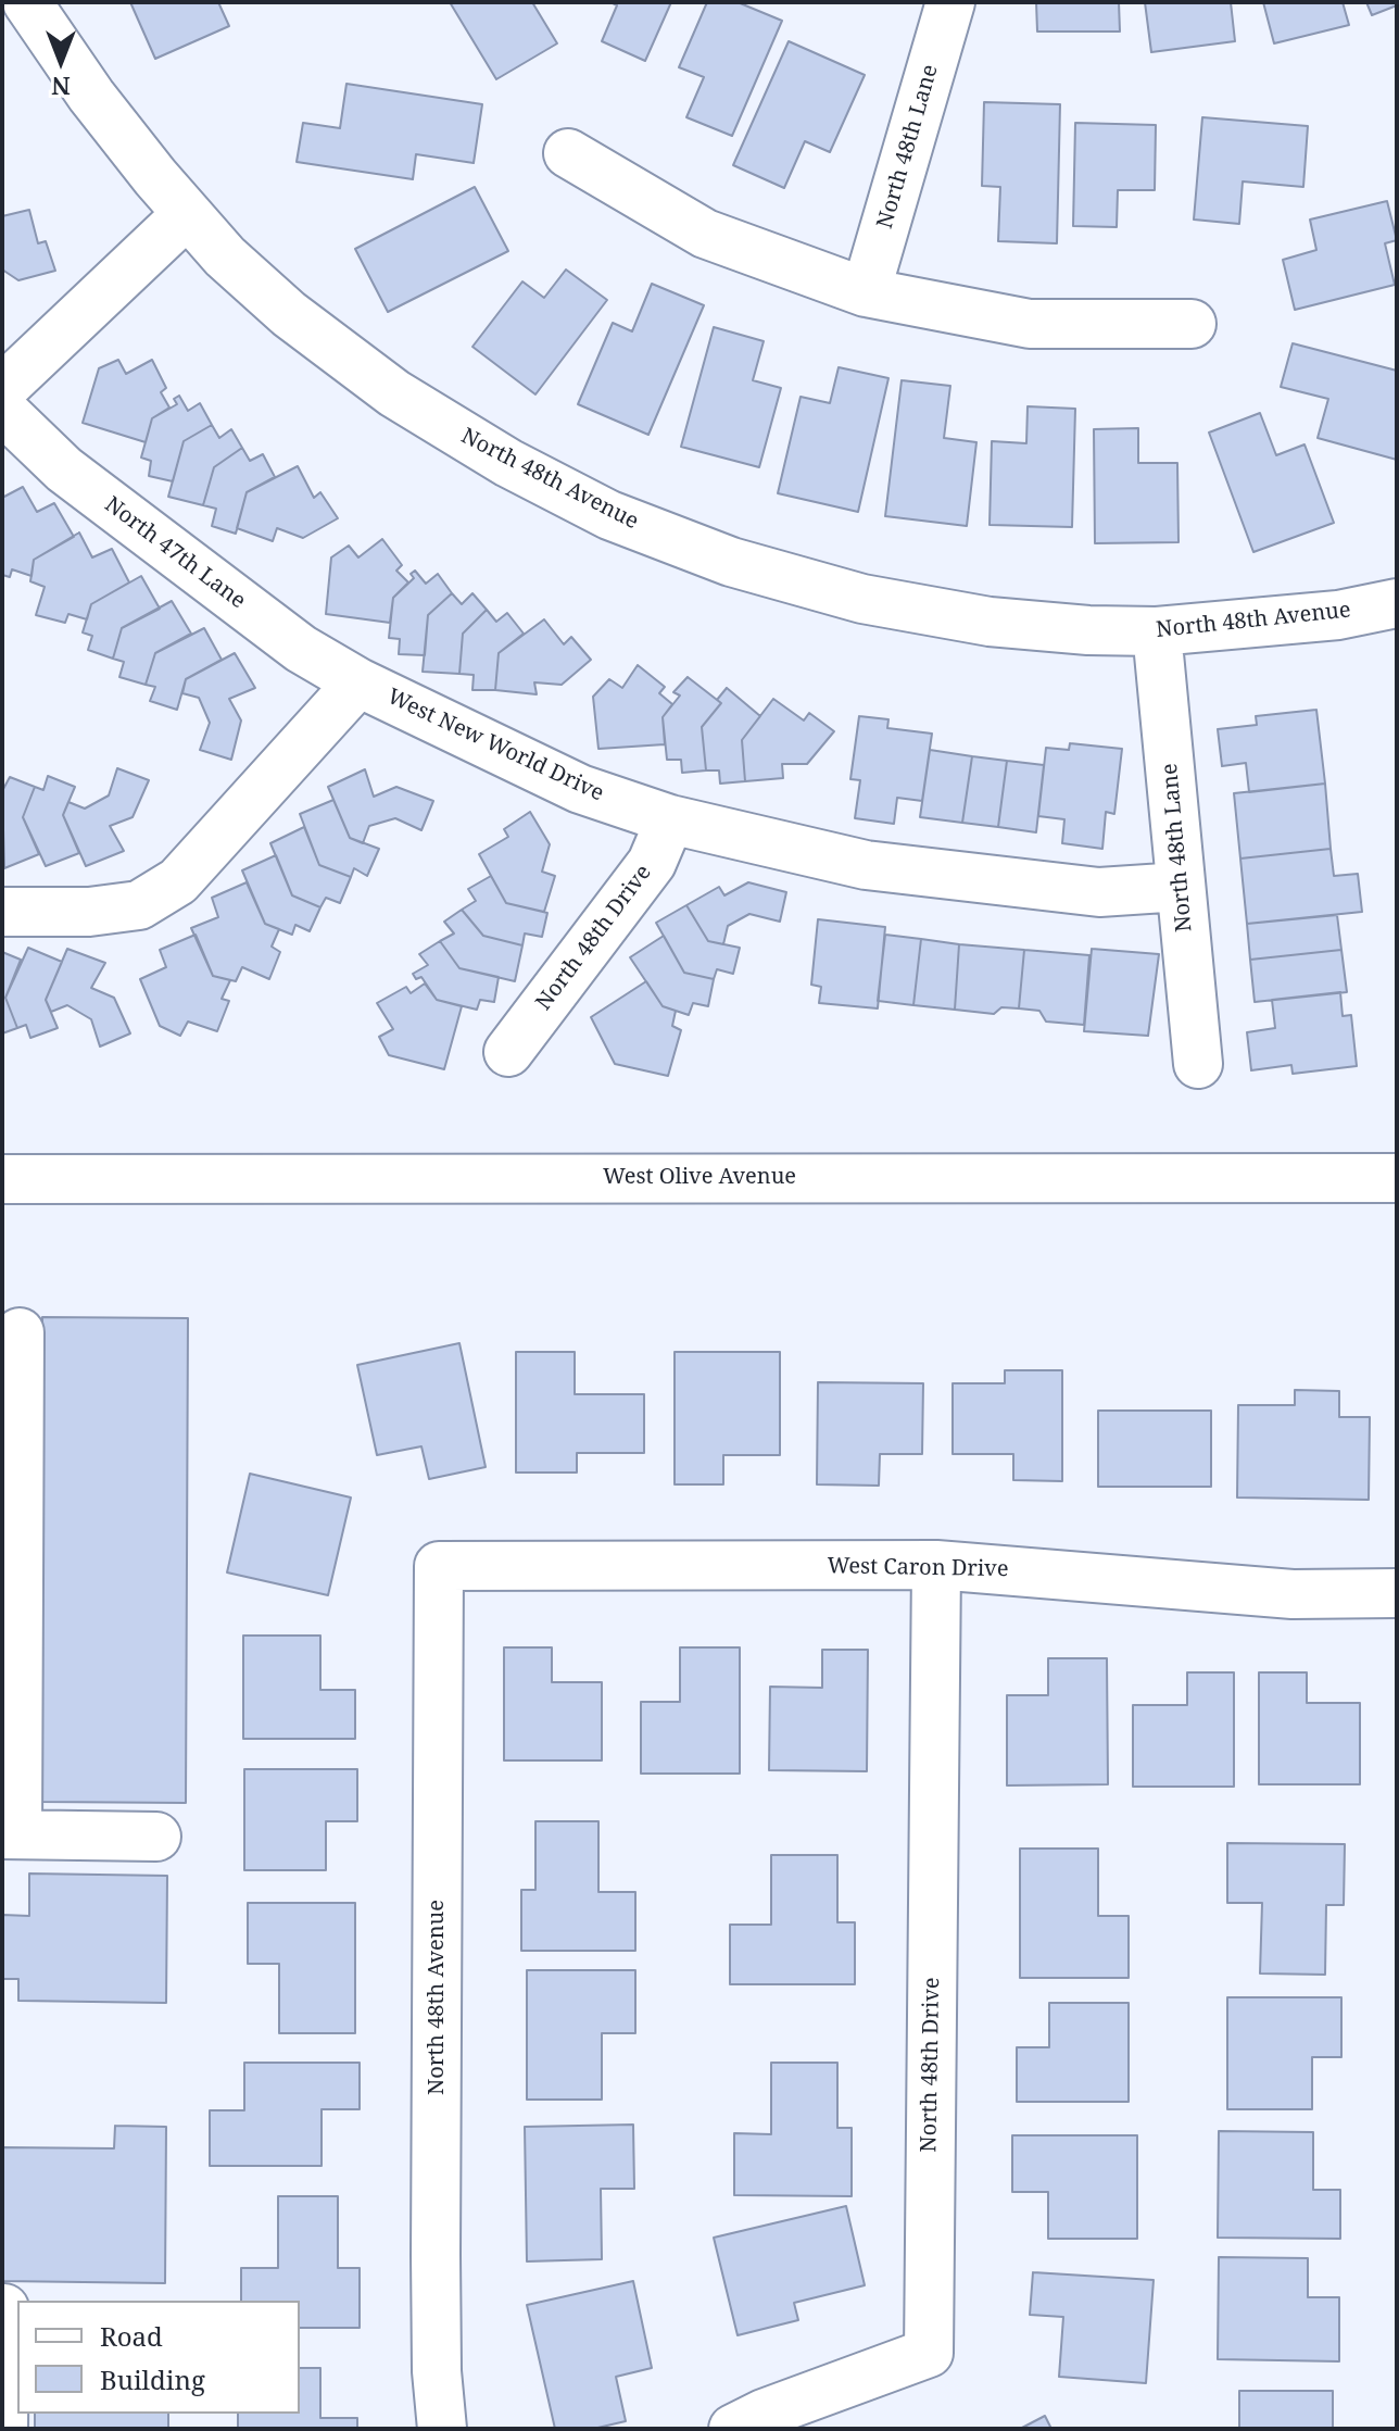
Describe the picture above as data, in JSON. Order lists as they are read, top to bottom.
{
  "streets": {
    "street": [
      "North 48th Lane",
      "North 48th Avenue",
      "North 47th Lane",
      "West New World Drive",
      "North 48th Drive",
      "West Olive Avenue",
      "West Caron Drive"
    ]
  },
  "crossings": [
    ["North 48th Lane", "North 48th Avenue"],
    ["North 48th Lane", "West New World Drive"],
    ["North 48th Avenue", "West Caron Drive"],
    ["North 47th Lane", "West New World Drive"],
    ["West New World Drive", "North 48th Drive"],
    ["North 48th Drive", "West Caron Drive"]
  ],
  "legend": ["Road", "Building"],
  "north": "bottom"
}
